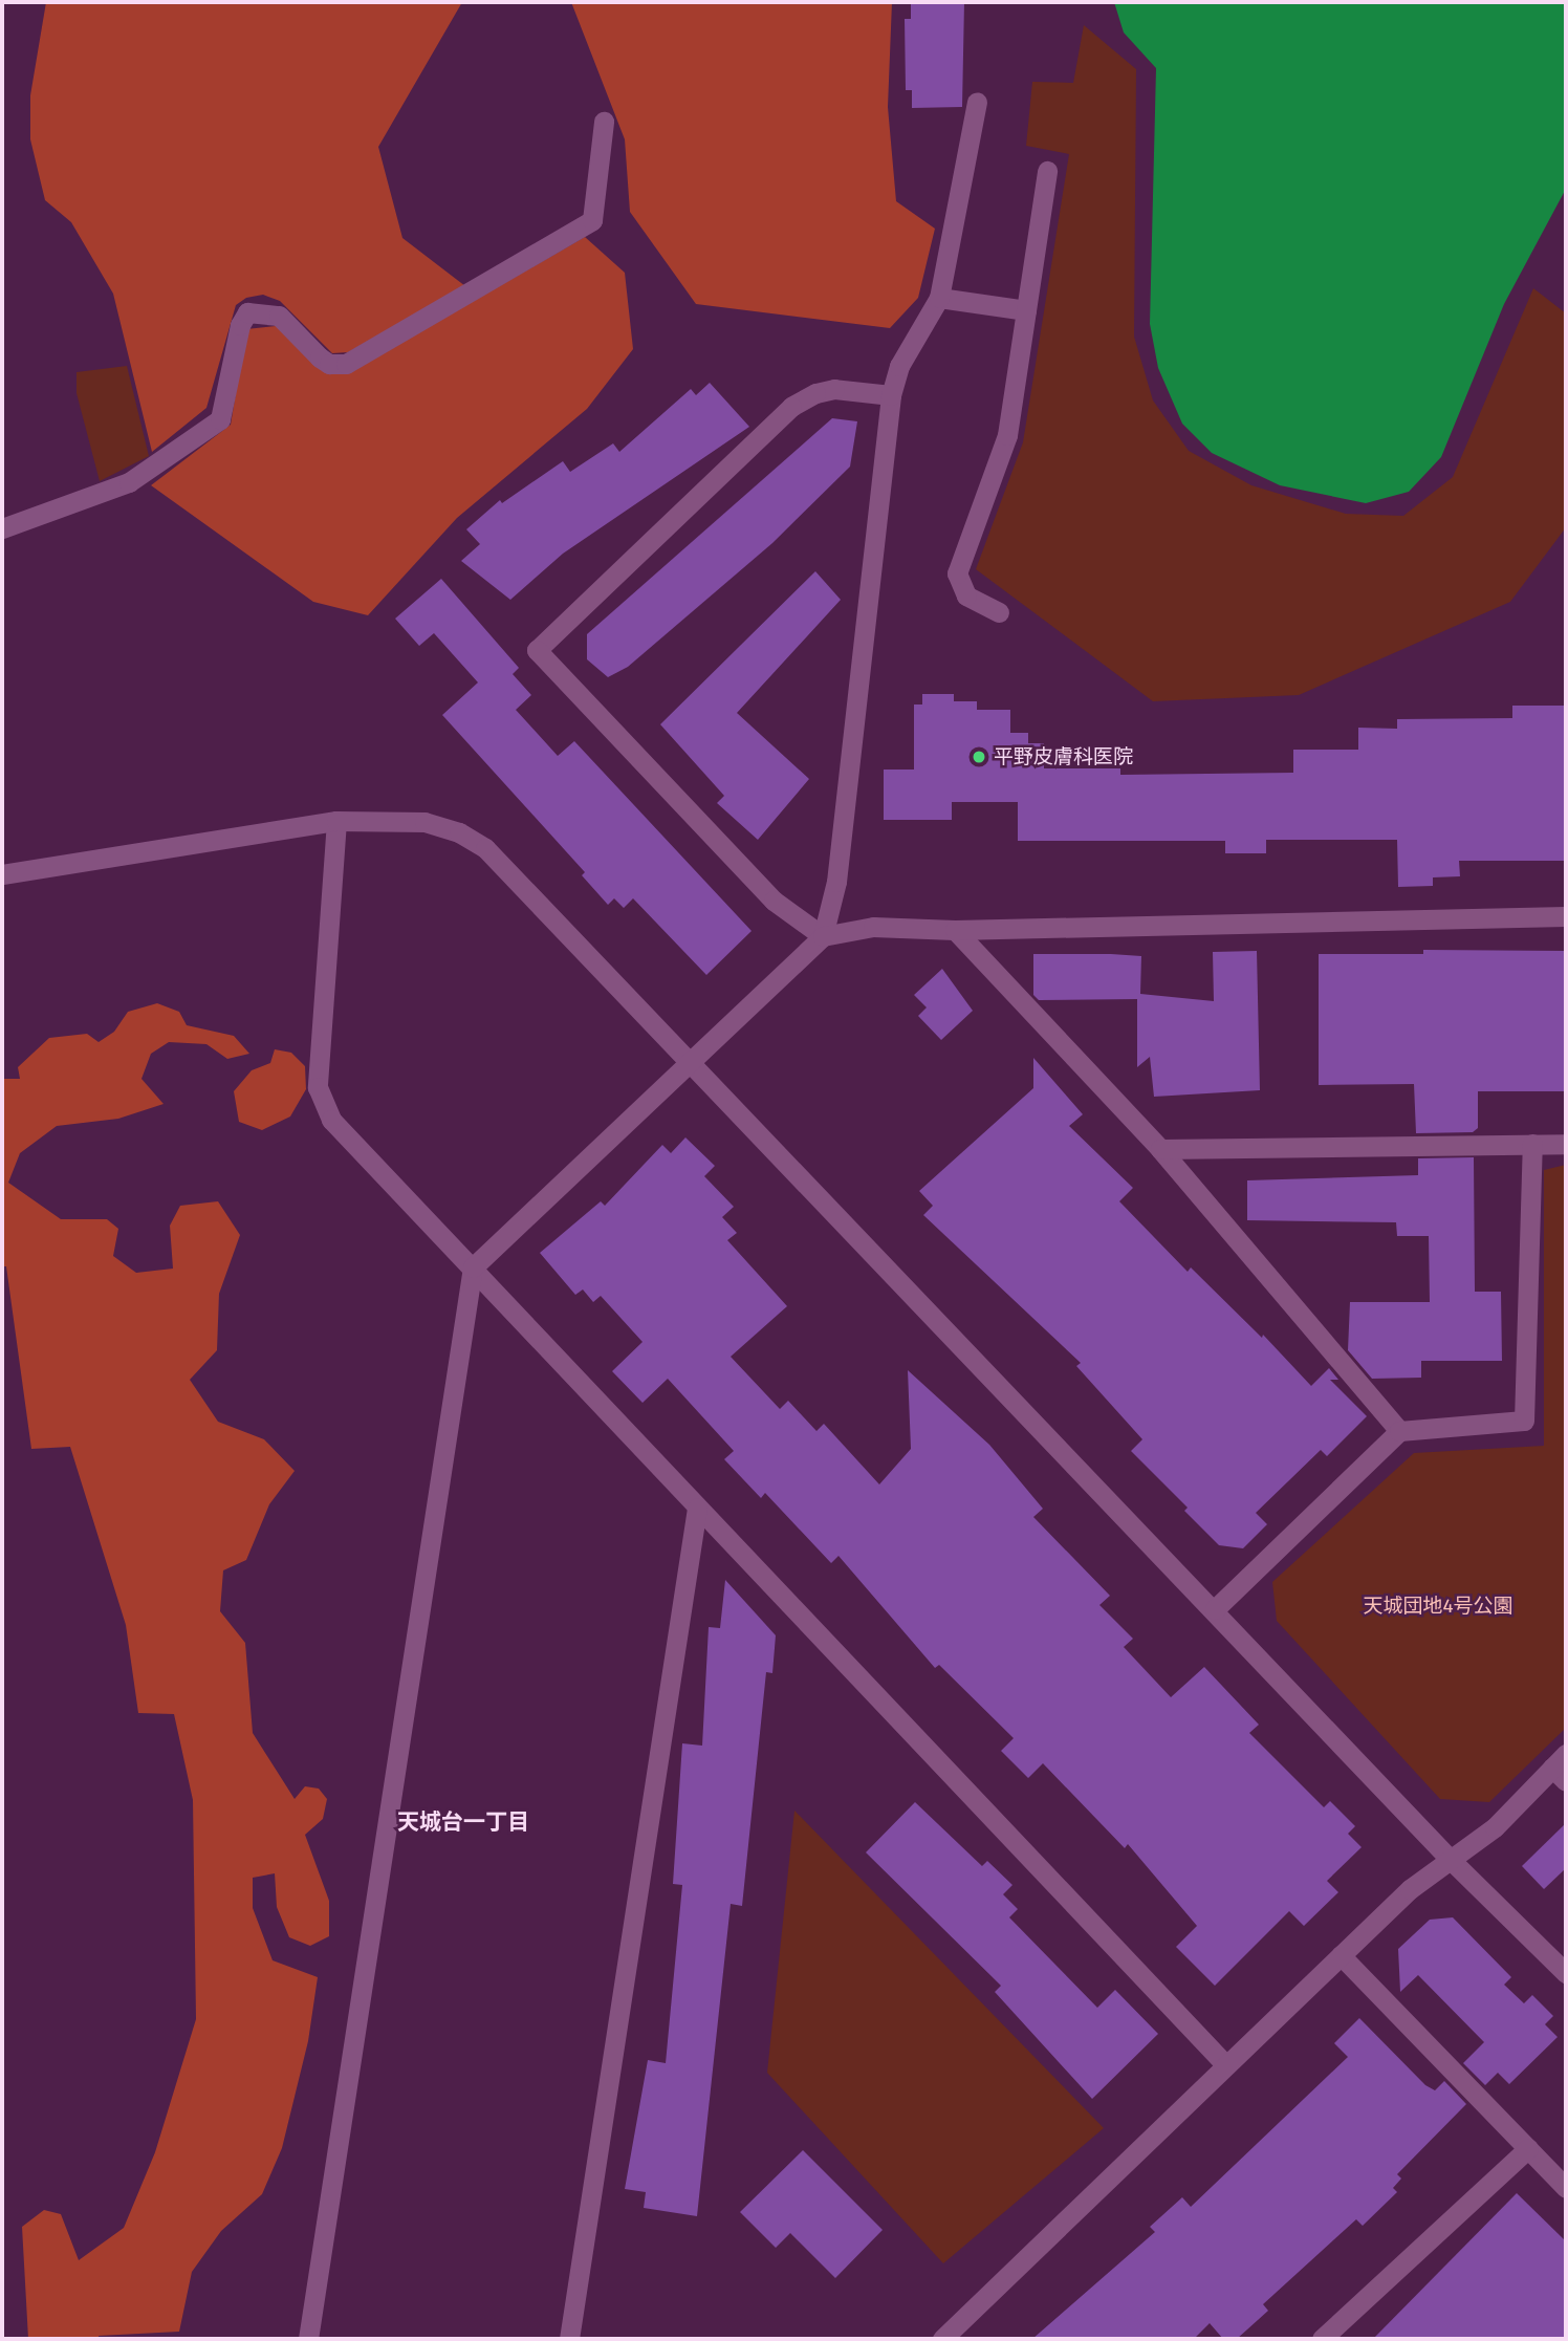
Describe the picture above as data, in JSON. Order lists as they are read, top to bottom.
{
  "districts": ["天城台一丁目"],
  "parks": ["天城団地4号公園"],
  "places": ["平野皮膚科医院"]
}
